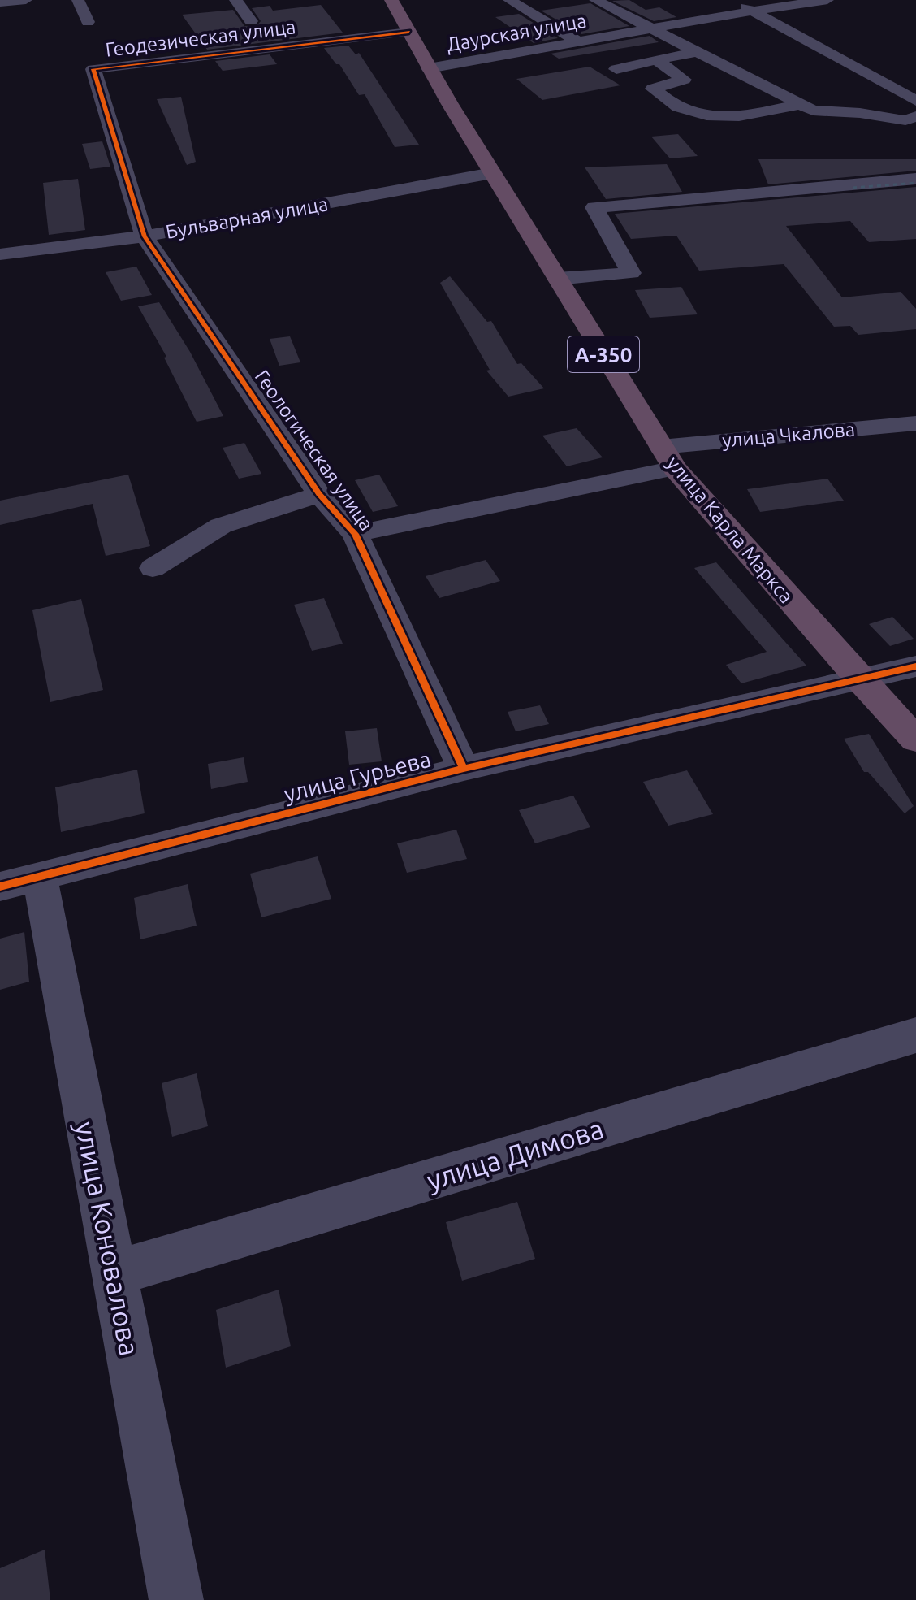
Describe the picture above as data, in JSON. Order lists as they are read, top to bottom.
{
  "streets": {
    "highway": ["А-350", "улица Карла Маркса"],
    "street": [
      "Даурская улица",
      "Геодезическая улица",
      "Бульварная улица",
      "улица Чкалова",
      "Геологическая улица",
      "улица Гурьева",
      "улица Димова",
      "улица Коновалова"
    ]
  },
  "crossings": [
    ["Даурская улица", "улица Карла Маркса"],
    ["Геодезическая улица", "Бульварная улица"],
    ["Геодезическая улица", "Геологическая улица"],
    ["Геодезическая улица", "улица Карла Маркса"],
    ["Бульварная улица", "Геологическая улица"],
    ["Бульварная улица", "улица Карла Маркса"],
    ["улица Чкалова", "Геологическая улица"],
    ["улица Чкалова", "улица Карла Маркса"],
    ["Геологическая улица", "улица Гурьева"],
    ["улица Карла Маркса", "улица Гурьева"],
    ["улица Гурьева", "улица Коновалова"],
    ["улица Димова", "улица Коновалова"]
  ]
}
